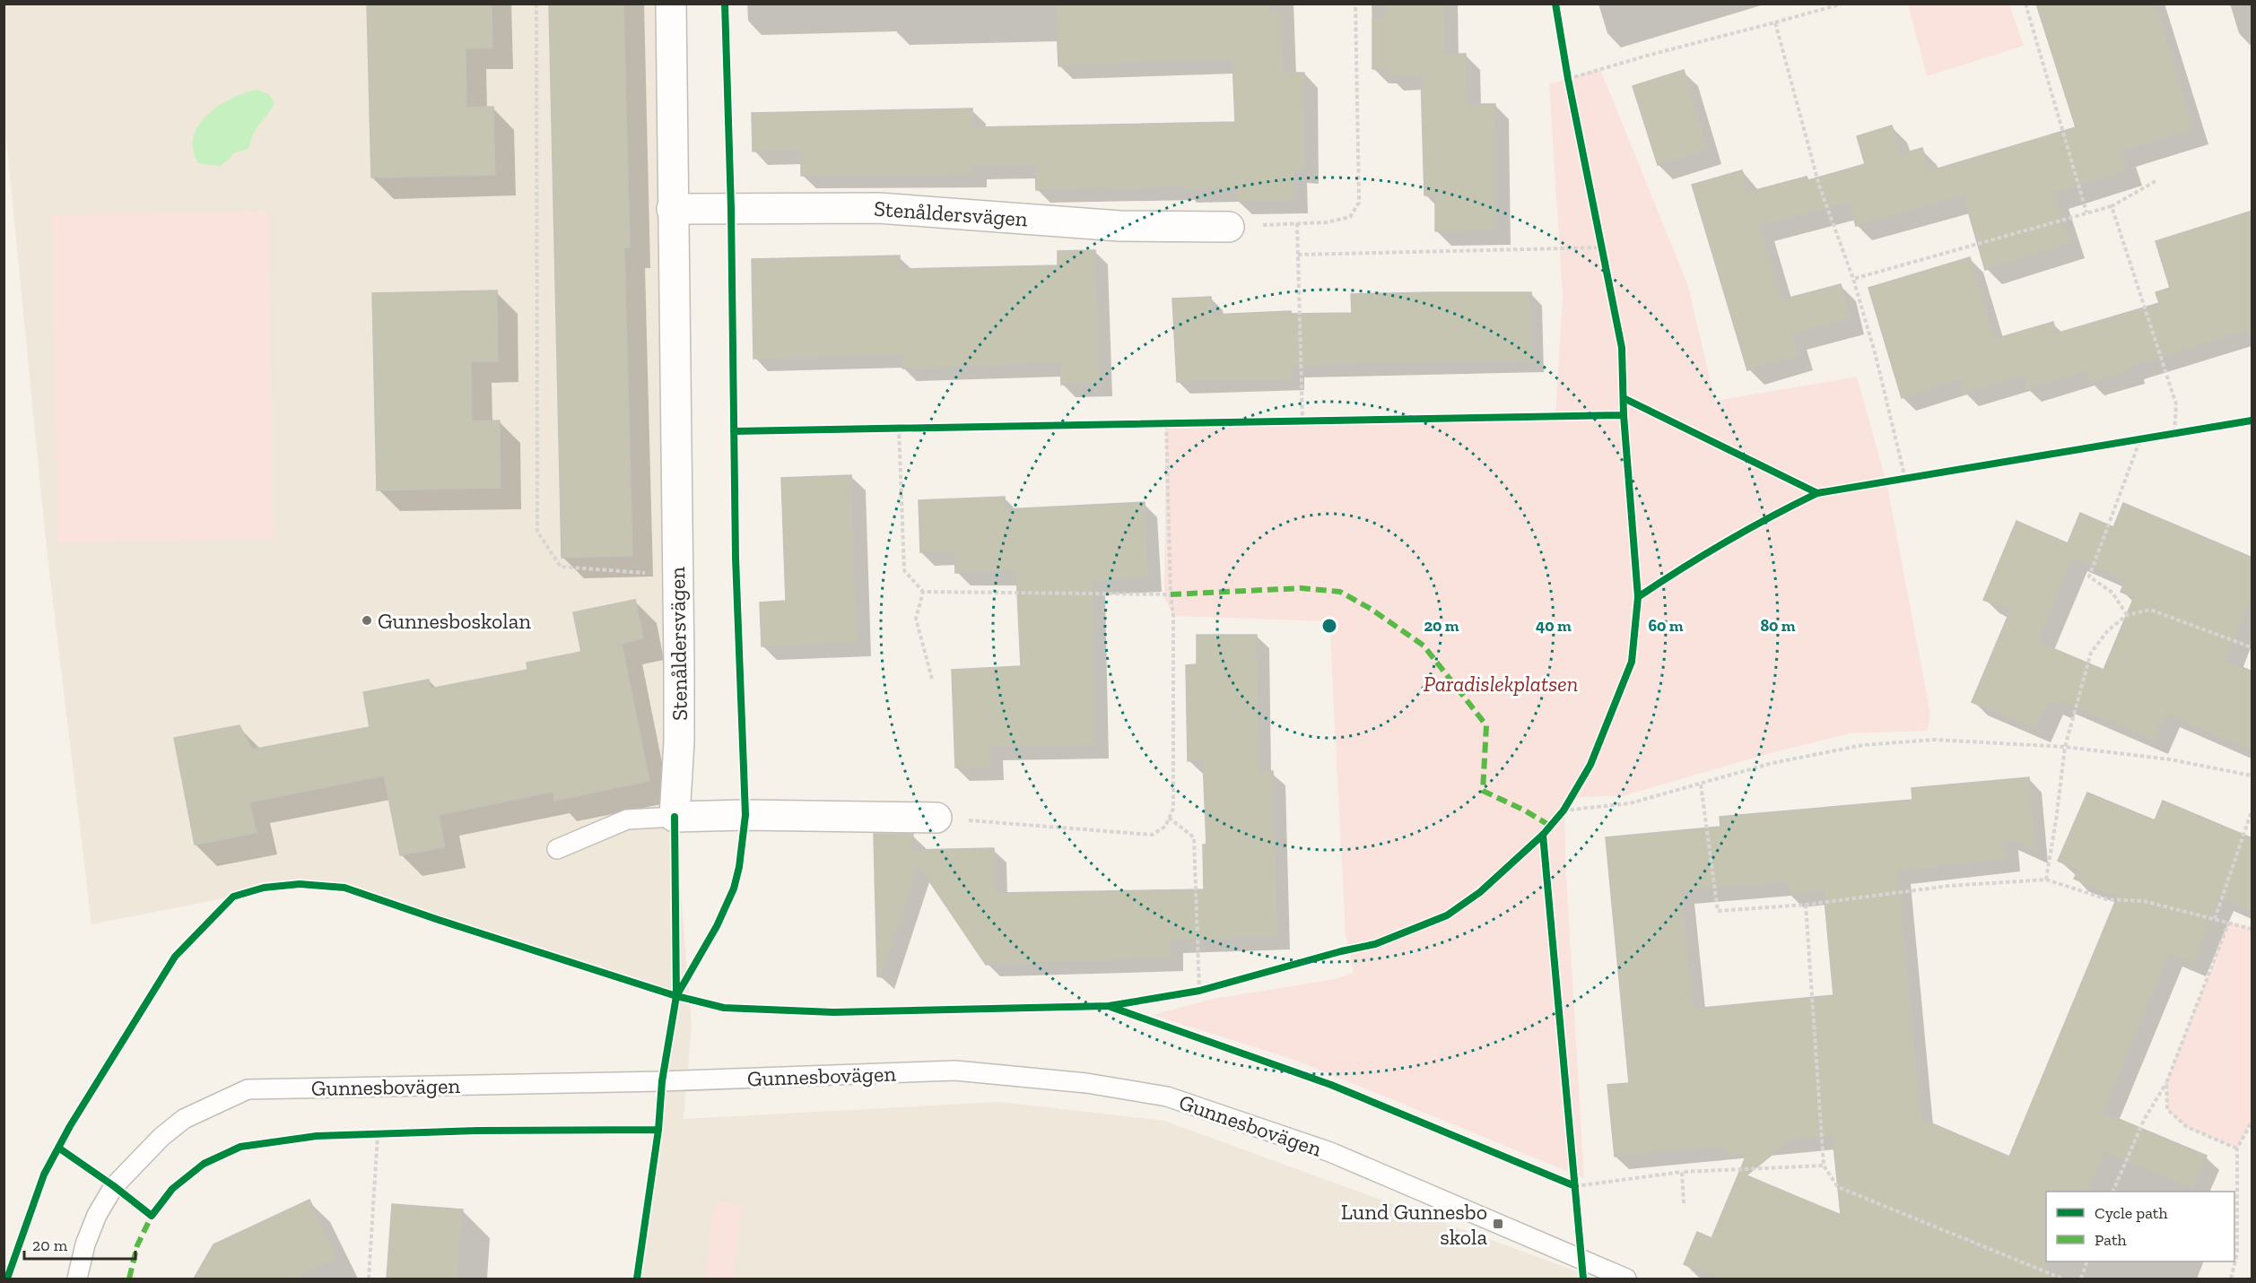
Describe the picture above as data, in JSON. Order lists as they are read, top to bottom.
{
  "streets": {
    "street": ["Stenåldersvägen"],
    "lane": ["Gunnesbovägen"]
  },
  "parks": ["Paradislekplatsen"],
  "places": {
    "other": ["Gunnesboskolan"],
    "transit": ["Lund Gunnesbo skola"]
  },
  "legend": ["Cycle path", "Path"],
  "scale_bar": "20 m",
  "rings": [
    "20 m",
    "40 m",
    "60 m",
    "80 m"
  ]
}
